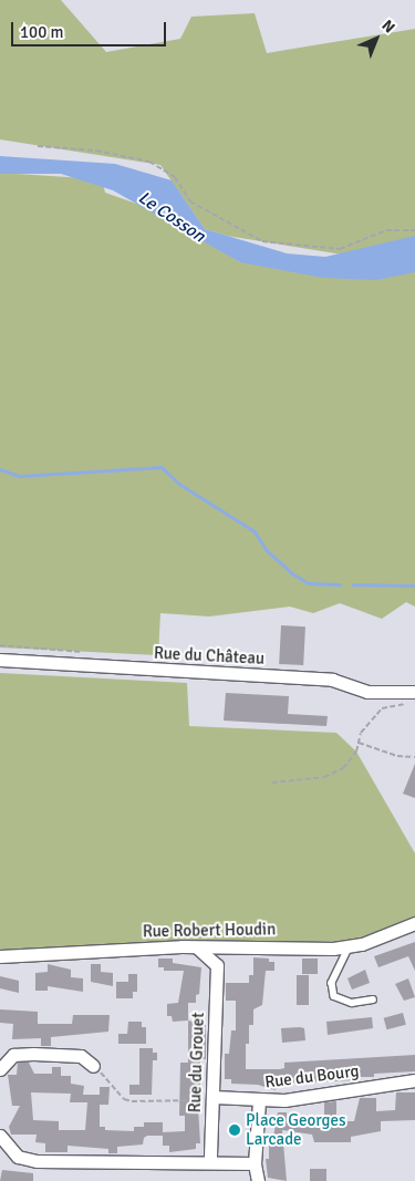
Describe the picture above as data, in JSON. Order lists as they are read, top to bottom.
{
  "streets": {
    "street": [
      "Rue du Château",
      "Rue Robert Houdin",
      "Rue du Grouet",
      "Rue du Bourg"
    ]
  },
  "crossings": [
    ["Rue du Grouet", "Rue du Bourg"]
  ],
  "water": ["Le Cosson"],
  "places": ["Place Georges Larcade"],
  "scale_bar": "100 m",
  "north": "top right"
}
